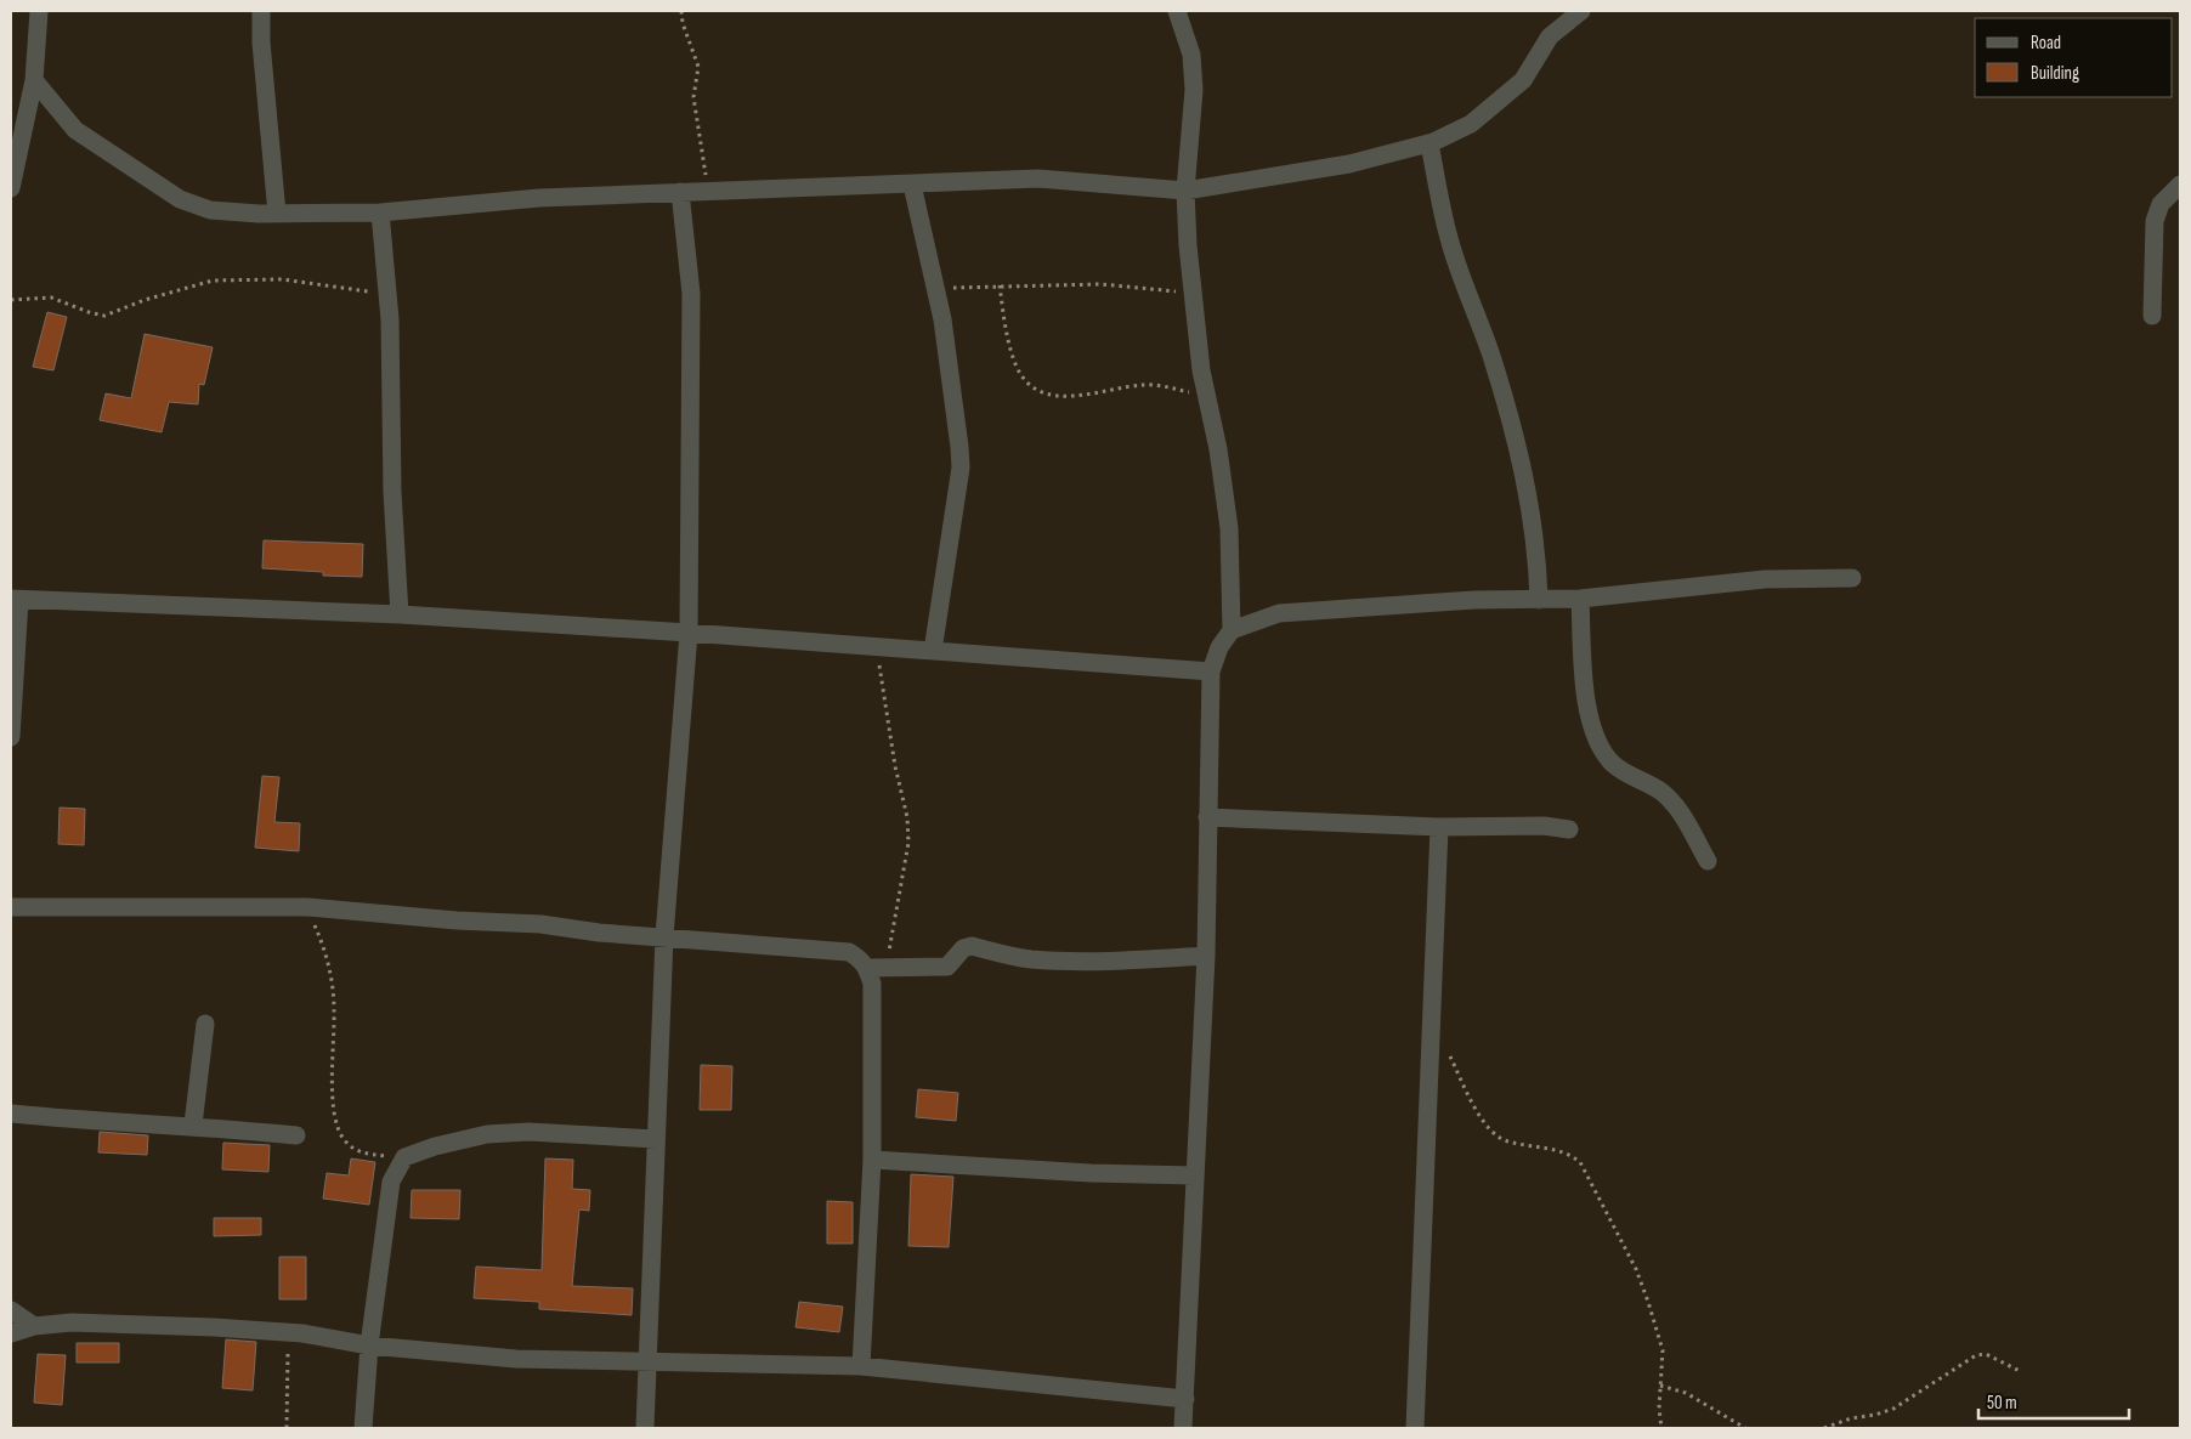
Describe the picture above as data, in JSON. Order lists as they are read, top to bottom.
{
  "legend": ["Road", "Building"],
  "scale_bar": "50 m"
}
